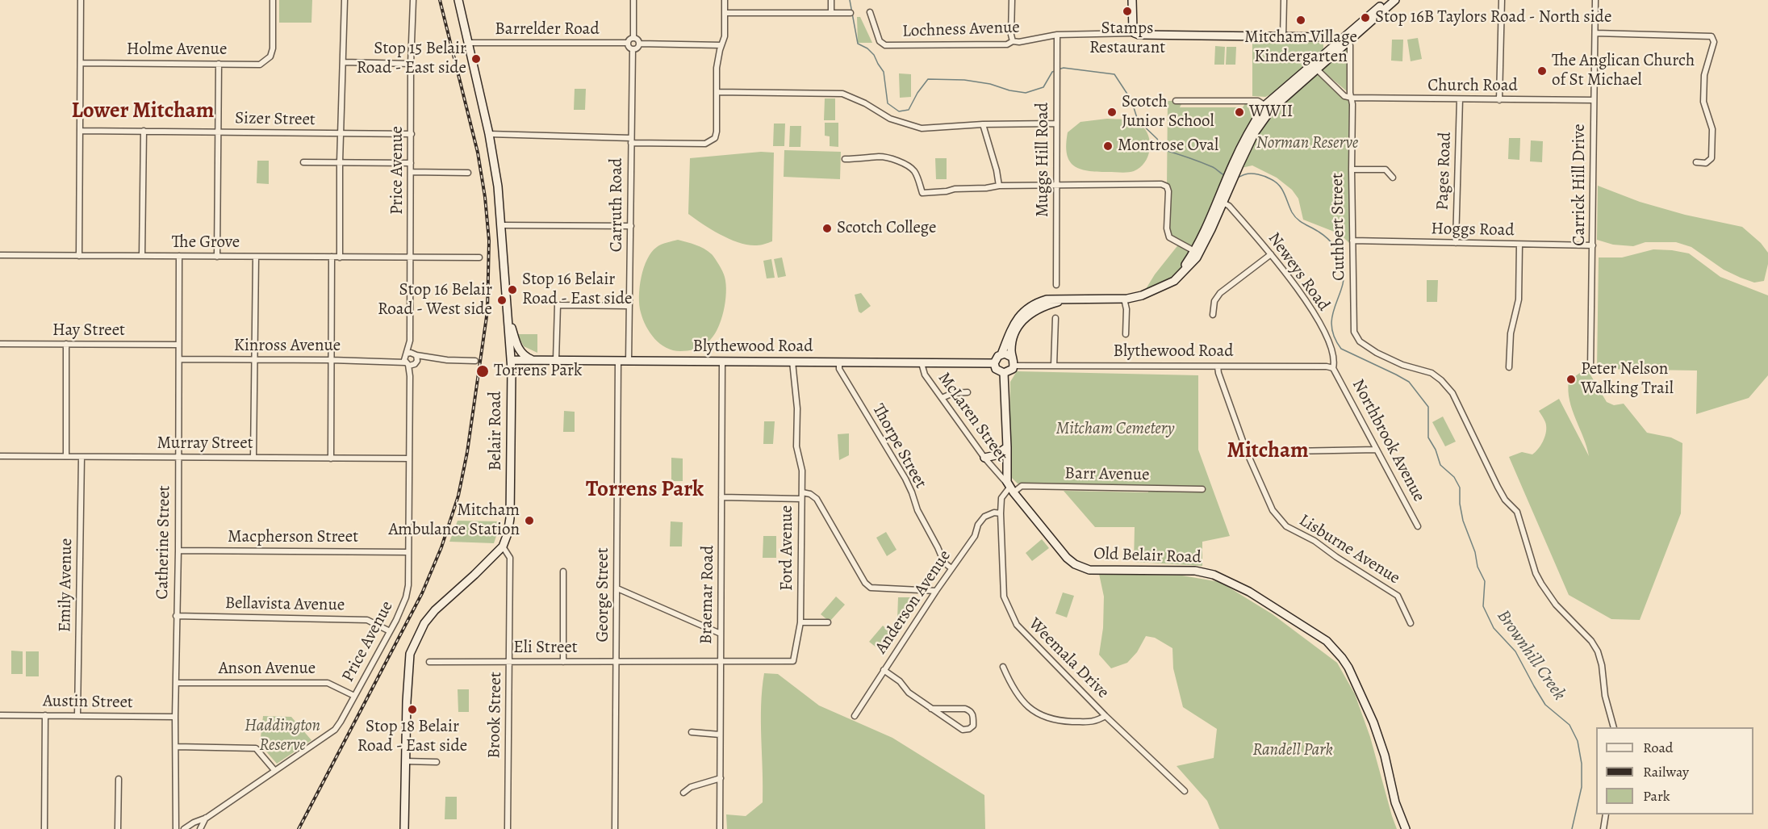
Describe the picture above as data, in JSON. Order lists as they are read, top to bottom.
{
  "streets": {
    "main road": ["Blythewood Road", "Belair Road", "Old Belair Road"],
    "street": [
      "Barrelder Road",
      "Lochness Avenue",
      "Holme Avenue",
      "Church Road",
      "Sizer Street",
      "Muggs Hill Road",
      "Price Avenue",
      "Pages Road",
      "Carrick Hill Drive",
      "Carruth Road",
      "Cuthbert Street",
      "Hoggs Road",
      "The Grove",
      "Neweys Road",
      "Hay Street",
      "Kinross Avenue",
      "McLaren Street",
      "Northbrook Avenue",
      "Murray Street",
      "Thorpe Street",
      "Barr Avenue",
      "Macpherson Street",
      "Catherine Street",
      "Ford Avenue",
      "Lisburne Avenue",
      "Emily Avenue",
      "George Street",
      "Braemar Road",
      "Anderson Avenue",
      "Bellavista Avenue",
      "Eli Street",
      "Weemala Drive",
      "Anson Avenue",
      "Austin Street",
      "Brook Street"
    ]
  },
  "crossings": [
    ["Barrelder Road", "Carruth Road"],
    ["Barrelder Road", "Belair Road"],
    ["Lochness Avenue", "Muggs Hill Road"],
    ["Church Road", "Pages Road"],
    ["Church Road", "Carrick Hill Drive"],
    ["Church Road", "Cuthbert Street"],
    ["Sizer Street", "Price Avenue"],
    ["Price Avenue", "The Grove"],
    ["Price Avenue", "Kinross Avenue"],
    ["Price Avenue", "Murray Street"],
    ["Price Avenue", "Macpherson Street"],
    ["Price Avenue", "Bellavista Avenue"],
    ["Price Avenue", "Anson Avenue"],
    ["Pages Road", "Hoggs Road"],
    ["Carrick Hill Drive", "Hoggs Road"],
    ["Carruth Road", "Blythewood Road"],
    ["Cuthbert Street", "Hoggs Road"],
    ["The Grove", "Catherine Street"],
    ["Neweys Road", "Blythewood Road"],
    ["Neweys Road", "Northbrook Avenue"],
    ["Hay Street", "Catherine Street"],
    ["Kinross Avenue", "Catherine Street"],
    ["Blythewood Road", "McLaren Street"],
    ["Blythewood Road", "Belair Road"],
    ["Blythewood Road", "Northbrook Avenue"],
    ["Blythewood Road", "Thorpe Street"],
    ["Blythewood Road", "Ford Avenue"],
    ["Blythewood Road", "Lisburne Avenue"],
    ["Blythewood Road", "George Street"],
    ["Blythewood Road", "Braemar Road"],
    ["McLaren Street", "Barr Avenue"],
    ["McLaren Street", "Old Belair Road"],
    ["McLaren Street", "Weemala Drive"],
    ["Belair Road", "Brook Street"],
    ["Murray Street", "Catherine Street"],
    ["Murray Street", "Emily Avenue"],
    ["Thorpe Street", "Anderson Avenue"],
    ["Barr Avenue", "Old Belair Road"],
    ["Barr Avenue", "Weemala Drive"],
    ["Macpherson Street", "Catherine Street"],
    ["Catherine Street", "Bellavista Avenue"],
    ["Catherine Street", "Anson Avenue"],
    ["Catherine Street", "Austin Street"],
    ["Ford Avenue", "Braemar Road"],
    ["Ford Avenue", "Eli Street"],
    ["Old Belair Road", "Weemala Drive"],
    ["Emily Avenue", "Austin Street"],
    ["George Street", "Eli Street"],
    ["Braemar Road", "Eli Street"],
    ["Anderson Avenue", "Weemala Drive"],
    ["Eli Street", "Brook Street"]
  ],
  "districts": ["Lower Mitcham", "Mitcham", "Torrens Park"],
  "water": ["Brownhill Creek"],
  "parks": [
    "Norman Reserve",
    "Mitcham Cemetery",
    "Haddington Reserve",
    "Randell Park"
  ],
  "places": [
    "Stamps Restaurant",
    "Stop 16B Taylors Road - North side",
    "Mitcham Village Kindergarten",
    "Stop 15 Belair Road - East side",
    "The Anglican Church of St Michael",
    "Scotch Junior School",
    "WWII",
    "Montrose Oval",
    "Scotch College",
    "Stop 16 Belair Road - East side",
    "Stop 16 Belair Road - West side",
    "Torrens Park",
    "Peter Nelson Walking Trail",
    "Mitcham Ambulance Station",
    "Stop 18 Belair Road - East side"
  ],
  "legend": ["Road", "Railway", "Park"]
}
